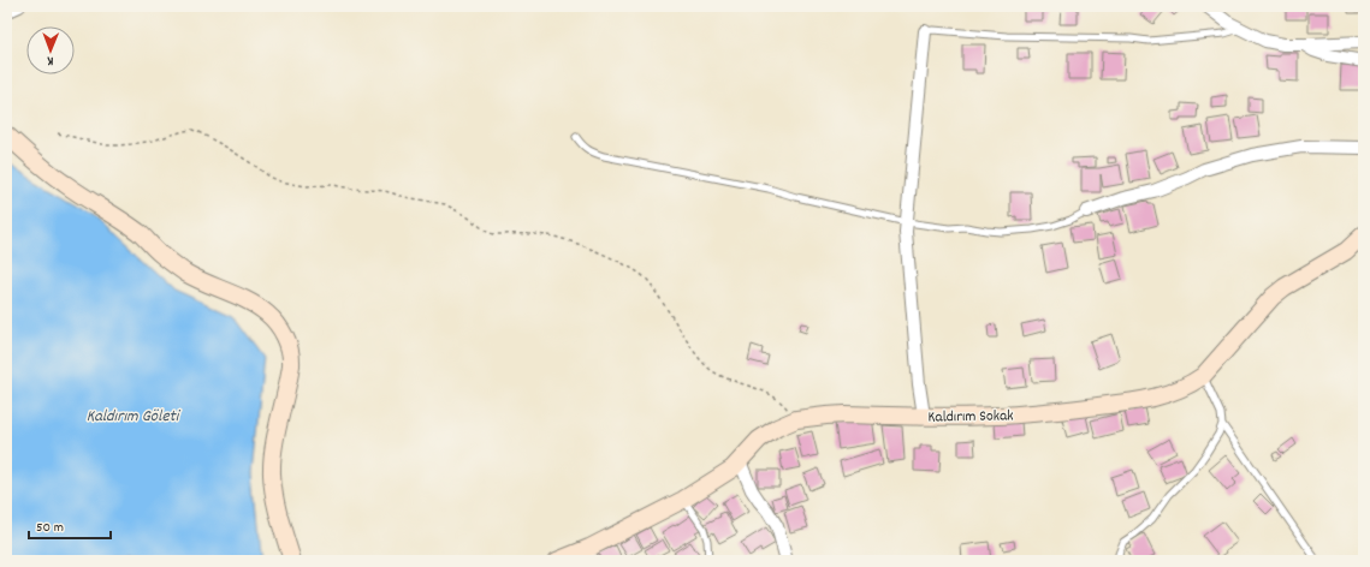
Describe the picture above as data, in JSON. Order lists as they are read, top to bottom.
{
  "streets": {
    "street": ["Kaldırım Sokak"]
  },
  "water": ["Kaldırım Göleti"],
  "scale_bar": "50 m",
  "north": "bottom"
}
